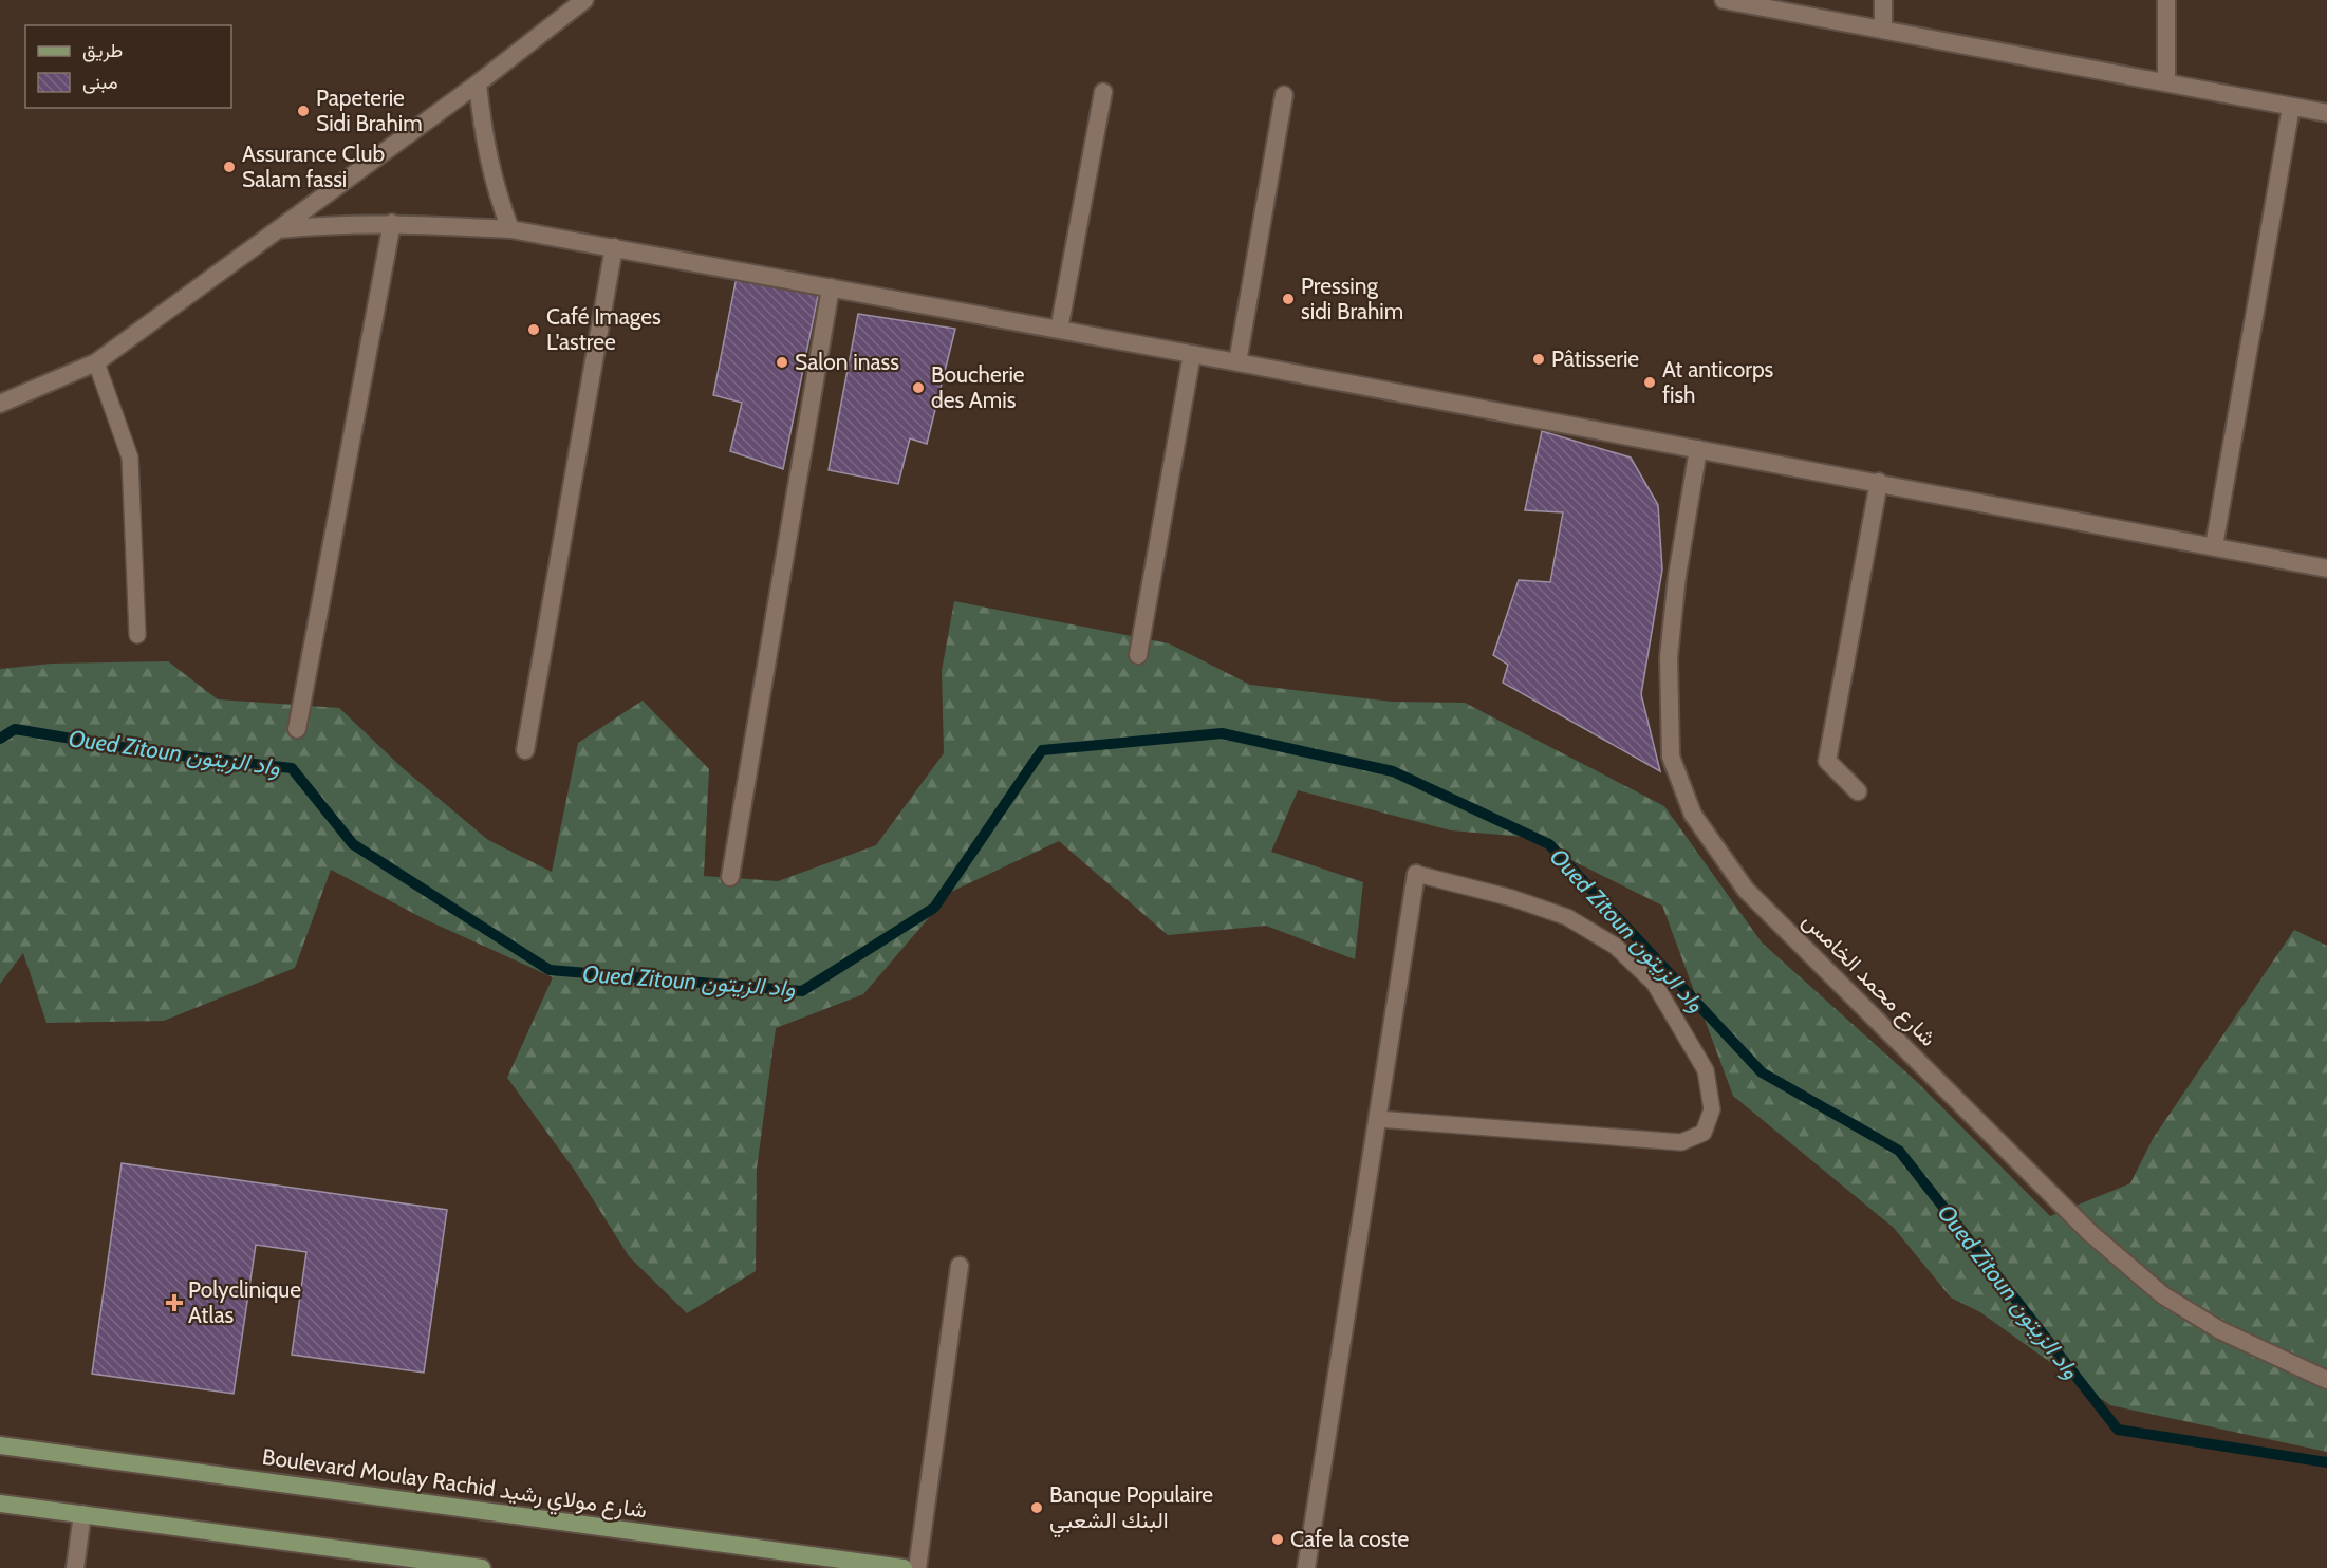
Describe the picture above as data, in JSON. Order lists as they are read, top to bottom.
{
  "streets": {
    "main road": ["Boulevard Moulay Rachid شارع مولاي رشيد"],
    "street": ["شارع محمد الخامس"]
  },
  "water": ["Oued Zitoun واد الزيتون"],
  "places": {
    "other": [
      "Papeterie Sidi Brahim",
      "Assurance Club Salam fassi",
      "Pressing sidi Brahim",
      "Café Images L'astree",
      "Pâtisserie",
      "Salon inass",
      "At anticorps fish",
      "Boucherie des Amis",
      "Banque Populaire البنك الشعبي",
      "Cafe la coste"
    ],
    "health": ["Polyclinique Atlas"]
  },
  "legend": ["طريق", "مبنى"]
}
